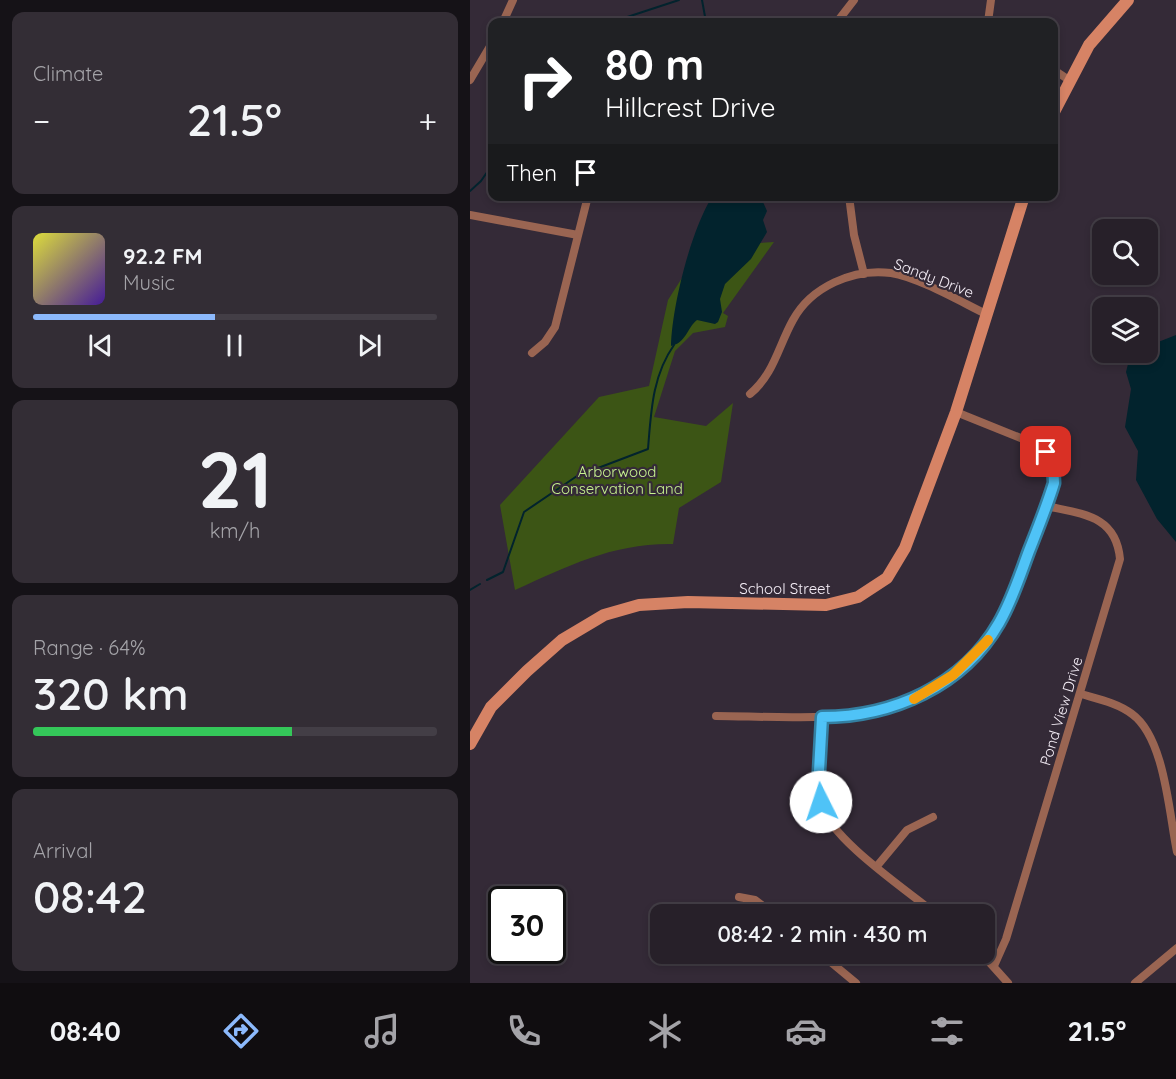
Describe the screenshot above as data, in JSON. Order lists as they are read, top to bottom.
{
  "streets": {
    "street": ["Sandy Drive", "School Street", "Pond View Drive"]
  },
  "crossings": [
    ["Sandy Drive", "School Street"]
  ],
  "parks": ["Arborwood Conservation Land"],
  "page": {
    "tile": [
      "Climate",
      ["21", "km/h"],
      ["Range · 64%", "320 km"],
      ["Arrival", "08:42"]
    ],
    "turn": ["80 m", "Hillcrest Drive"],
    "heat": ["−", "21.5°", "+"],
    "then": "Then",
    "song": ["92.2 FM", "Music"],
    "limit": "30",
    "trip": "08:42 · 2 min · 430 m",
    "tabs": ["08:40", "21.5°"]
  }
}
